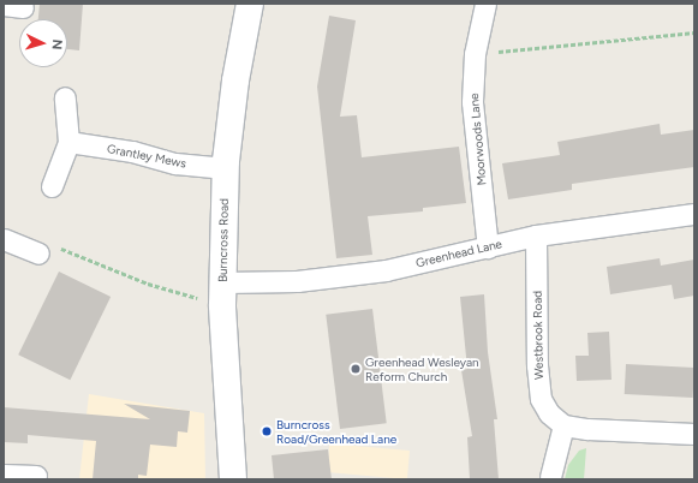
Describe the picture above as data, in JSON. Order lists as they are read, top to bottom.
{
  "streets": {
    "main road": ["Burncross Road"],
    "street": [
      "Moorwoods Lane",
      "Grantley Mews",
      "Greenhead Lane",
      "Westbrook Road"
    ]
  },
  "crossings": [
    ["Moorwoods Lane", "Greenhead Lane"],
    ["Grantley Mews", "Burncross Road"],
    ["Burncross Road", "Greenhead Lane"],
    ["Greenhead Lane", "Westbrook Road"]
  ],
  "places": ["Greenhead Wesleyan Reform Church", "Burncross Road/Greenhead Lane"],
  "north": "right"
}
